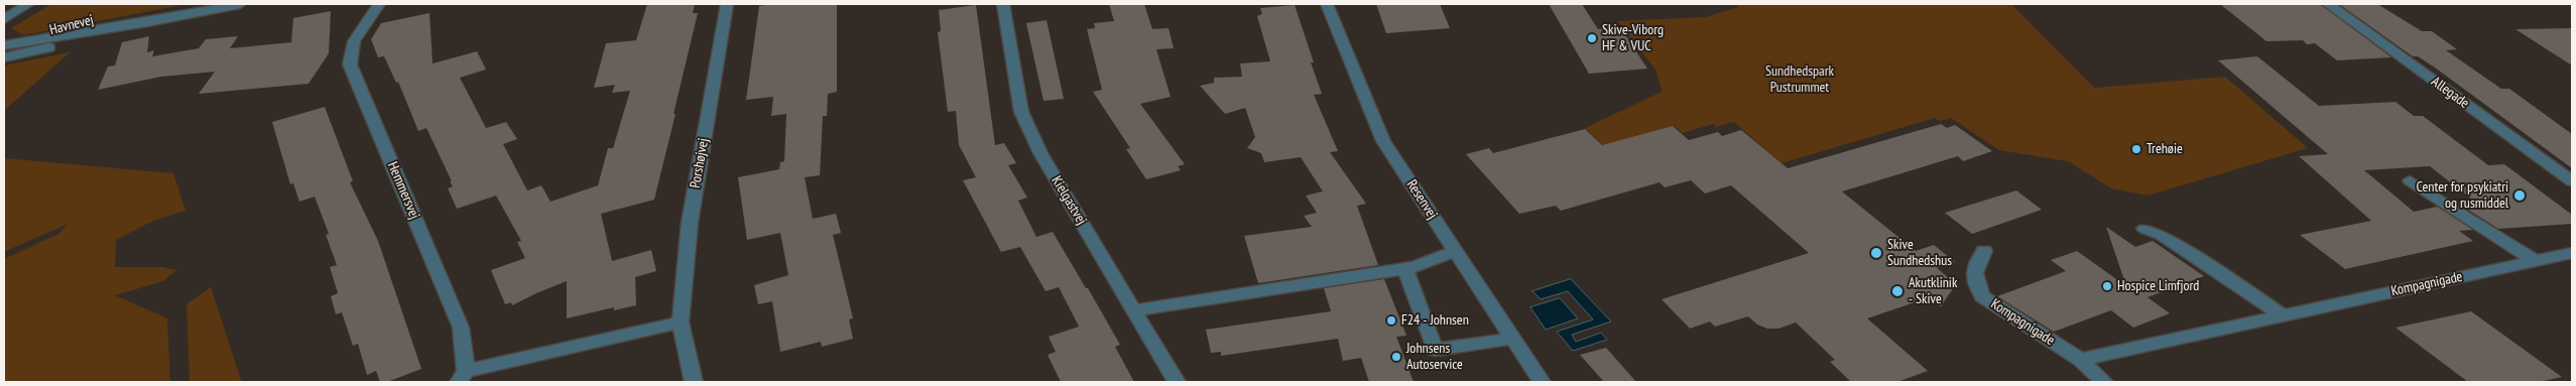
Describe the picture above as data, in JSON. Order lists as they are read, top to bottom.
{
  "streets": {
    "street": [
      "Havnevej",
      "Allegade",
      "Porshøjvej",
      "Hemmersvej",
      "Resenvej",
      "Kielgastvej",
      "Kompagnigade"
    ]
  },
  "parks": ["Sundhedspark Pustrummet"],
  "places": [
    "Skive-Viborg HF & VUC",
    "Trehøie",
    "Center for psykiatri og rusmiddel",
    "Skive Sundhedshus",
    "Hospice Limfjord",
    "Akutklinik - Skive",
    "F24 - Johnsen",
    "Johnsens Autoservice"
  ]
}
